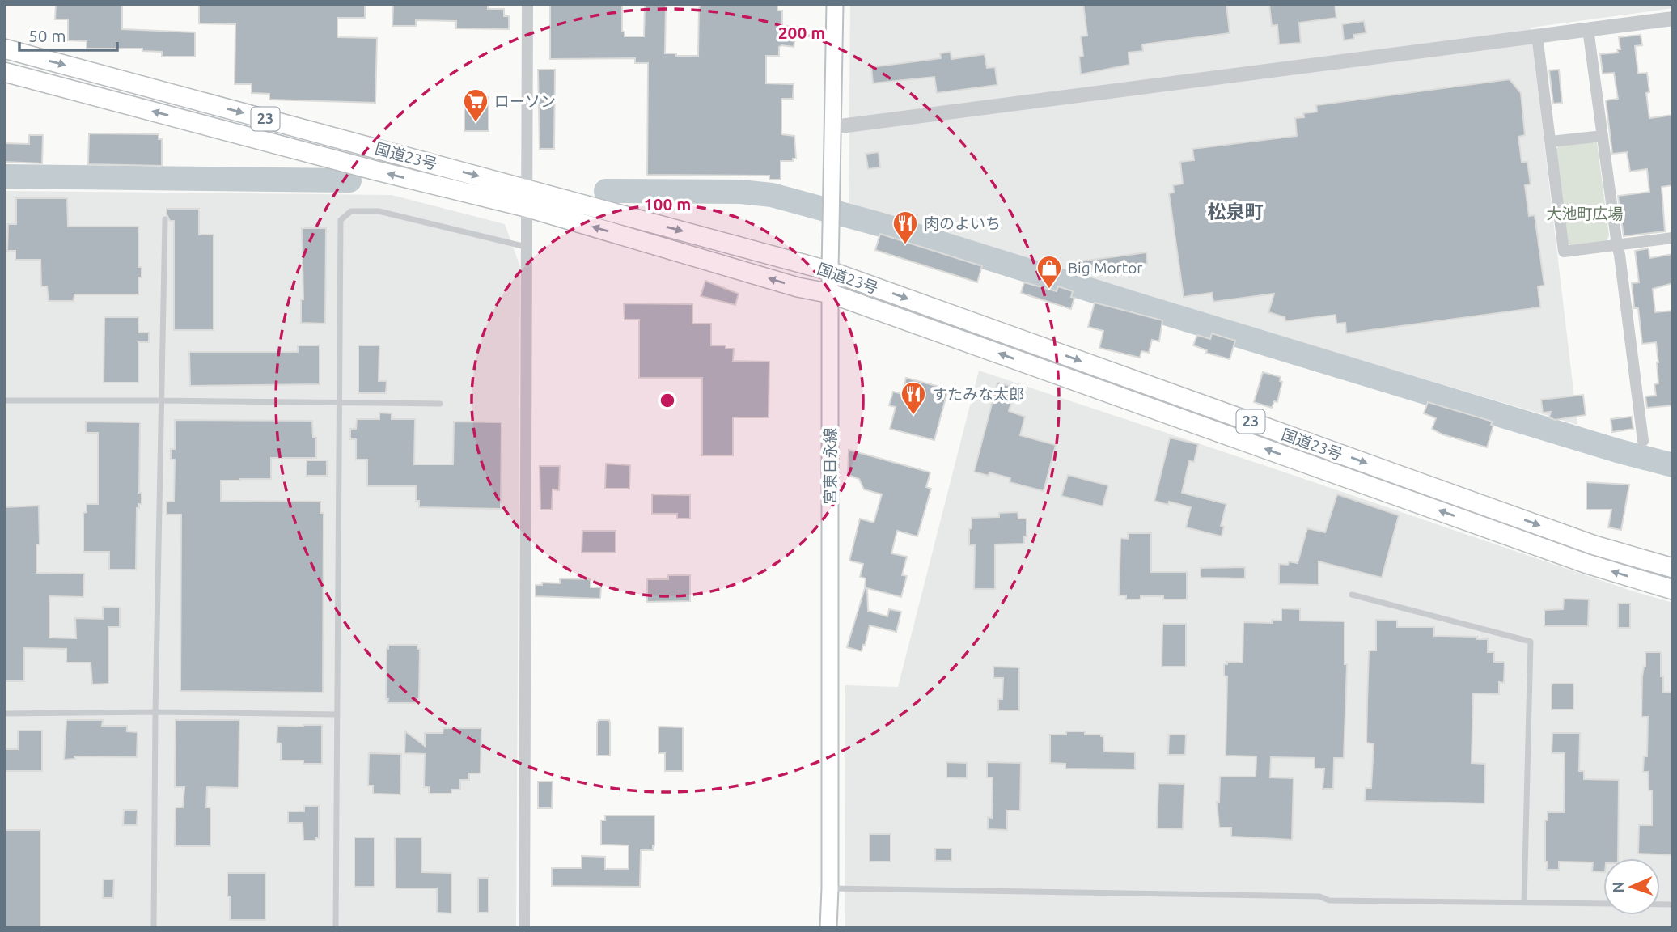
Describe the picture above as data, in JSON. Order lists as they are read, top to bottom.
{
  "streets": {
    "highway": ["23", "国道23号"],
    "main road": ["宮東日永線"]
  },
  "crossings": [
    ["国道23号", "宮東日永線"]
  ],
  "districts": ["松泉町"],
  "parks": ["大池町広場"],
  "places": {
    "supermarket": ["ローソン"],
    "restaurant": ["肉のよいち", "すたみな太郎"],
    "shop": ["Big Mortor"]
  },
  "scale_bar": "50 m",
  "north": "left",
  "rings": ["200 m", "100 m"]
}
